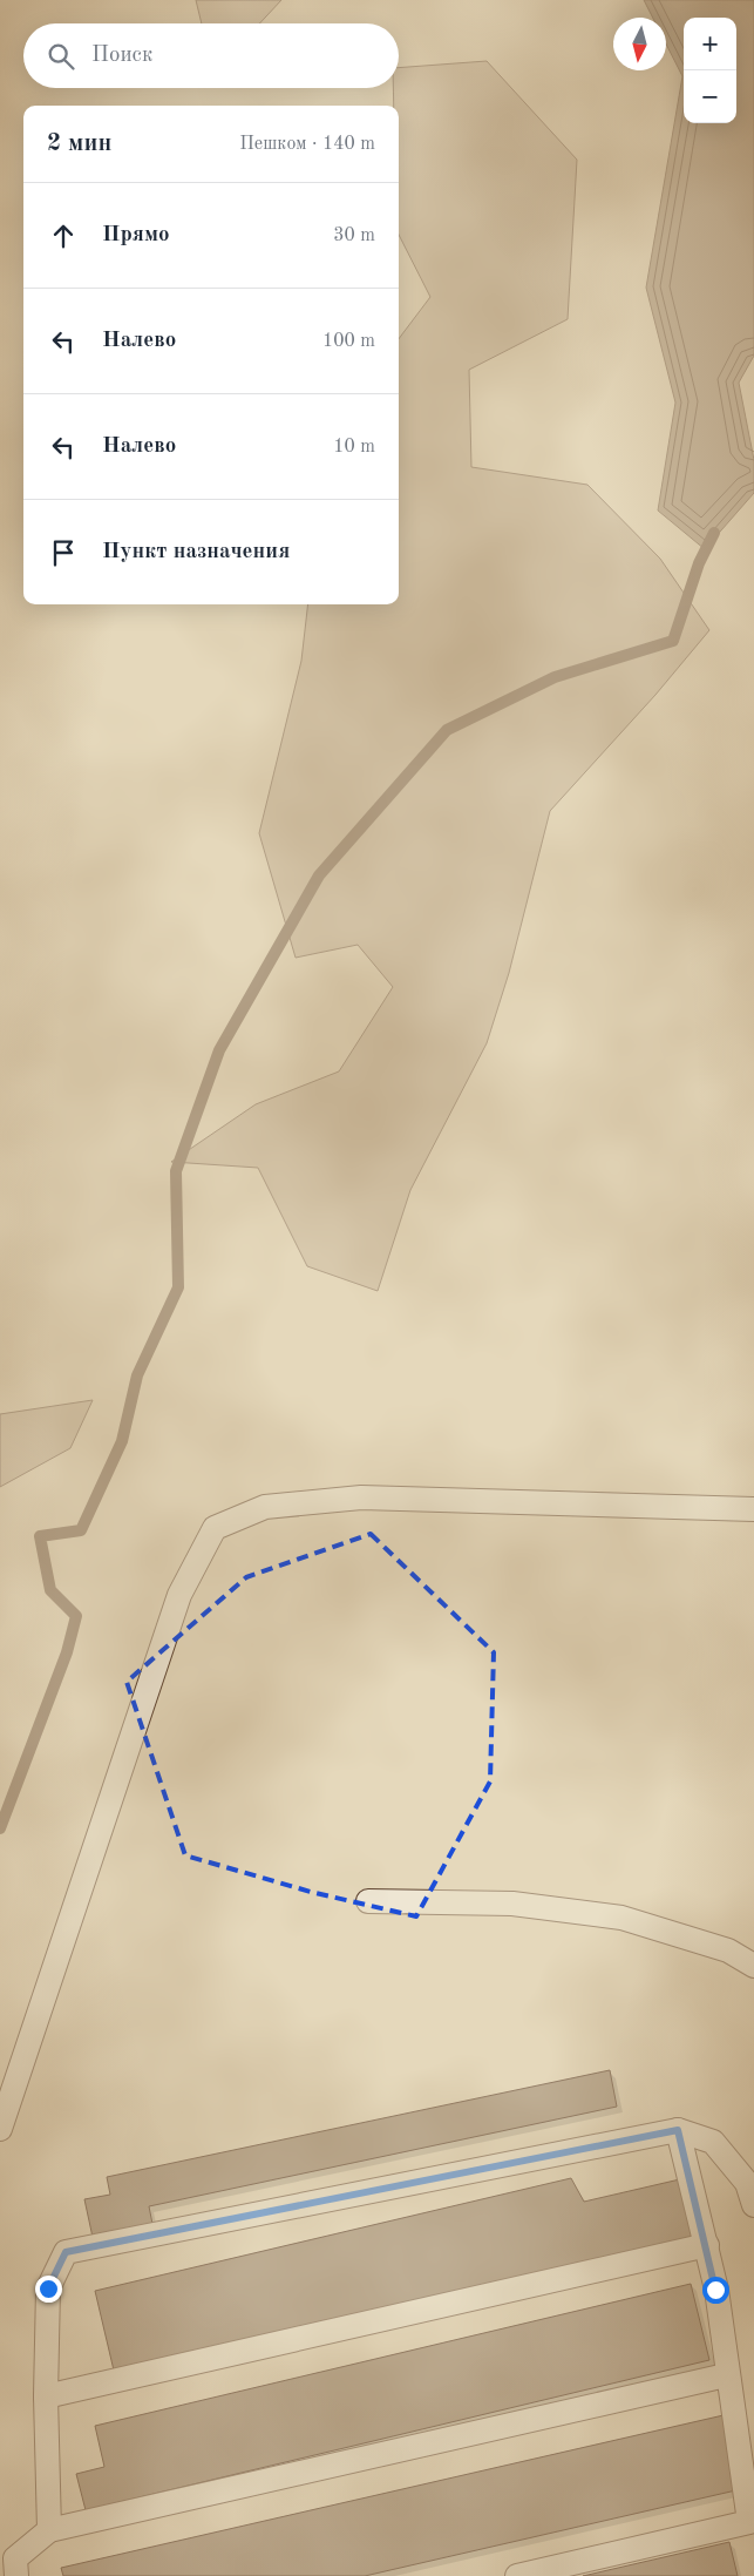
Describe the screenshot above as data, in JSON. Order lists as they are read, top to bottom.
{
  "north": "bottom",
  "page": {
    "map_buttons": ["+", "−"],
    "search": "Поиск",
    "heading": ["2 мин", "Пешком · 140 m"],
    "list": [
      ["Прямо", "30 m"],
      ["Налево", "100 m"],
      ["Налево", "10 m"],
      "Пункт назначения"
    ]
  }
}
